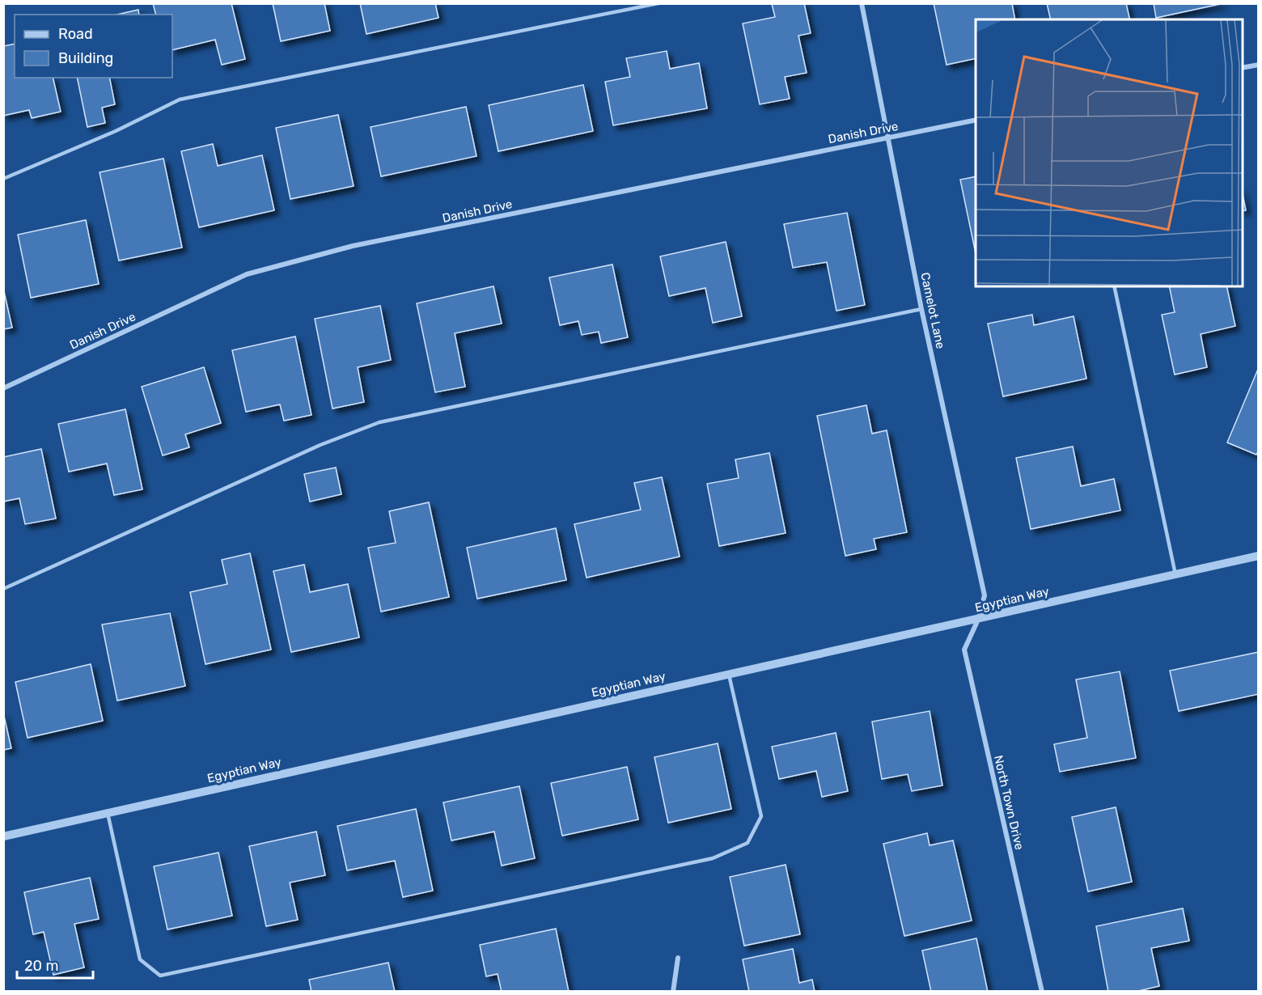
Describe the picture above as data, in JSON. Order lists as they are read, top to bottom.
{
  "streets": {
    "street": [
      "Danish Drive",
      "Camelot Lane",
      "Egyptian Way",
      "North Town Drive"
    ]
  },
  "crossings": [
    ["Danish Drive", "Camelot Lane"],
    ["Camelot Lane", "Egyptian Way"],
    ["Camelot Lane", "North Town Drive"],
    ["Egyptian Way", "North Town Drive"]
  ],
  "legend": ["Road", "Building"],
  "scale_bar": "20 m"
}
